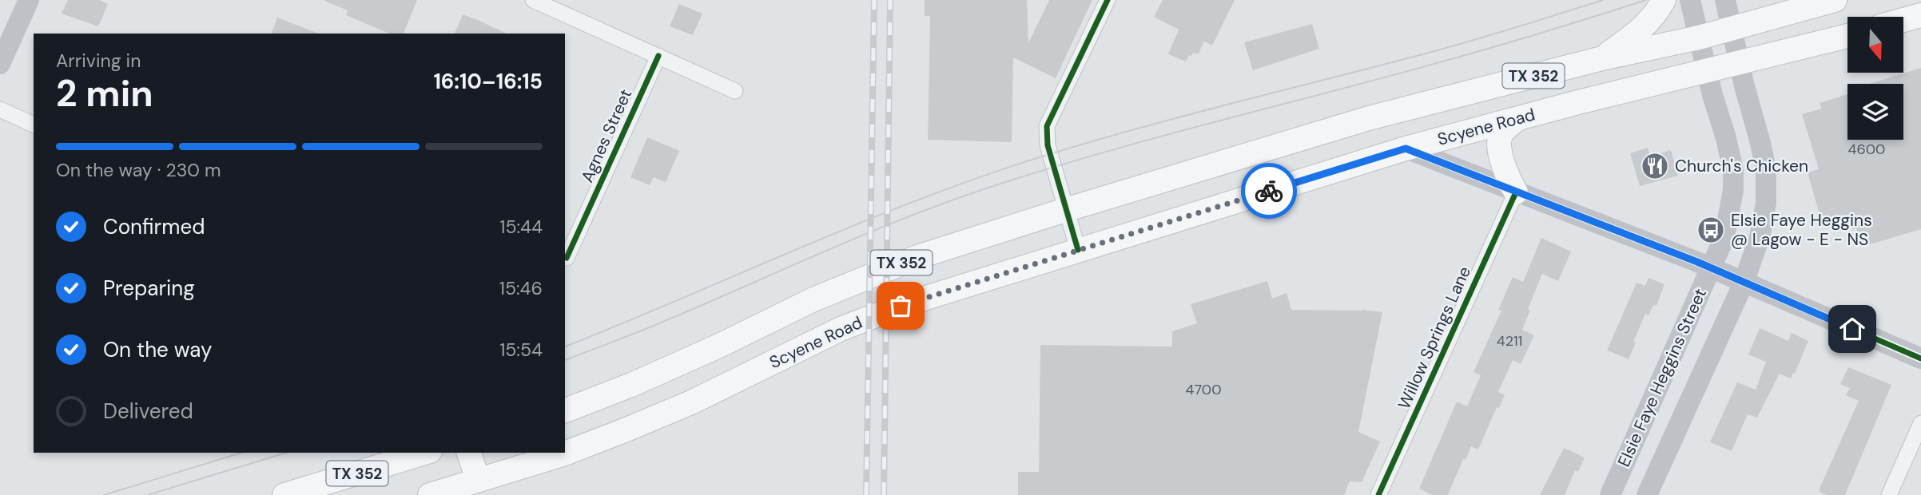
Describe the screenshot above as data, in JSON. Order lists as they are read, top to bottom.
{
  "streets": {
    "main road": ["TX 352", "Scyene Road", "Elsie Faye Heggins Street"],
    "street": ["Agnes Street", "Willow Springs Lane"]
  },
  "crossings": [
    ["TX 352", "Elsie Faye Heggins Street"],
    ["Scyene Road", "Elsie Faye Heggins Street"]
  ],
  "places": {
    "restaurant": ["Church's Chicken"],
    "bus stop": ["Elsie Faye Heggins @ Lagow - E - NS"]
  },
  "house_numbers": ["4600", "4211", "4700"],
  "north": "bottom",
  "page": {
    "heading": ["2 min", "Arriving in", "16:10–16:15"],
    "bar": "On the way · 230 m",
    "list": [
      ["Confirmed", "15:44"],
      ["Preparing", "15:46"],
      ["On the way", "15:54"],
      "Delivered"
    ]
  }
}
